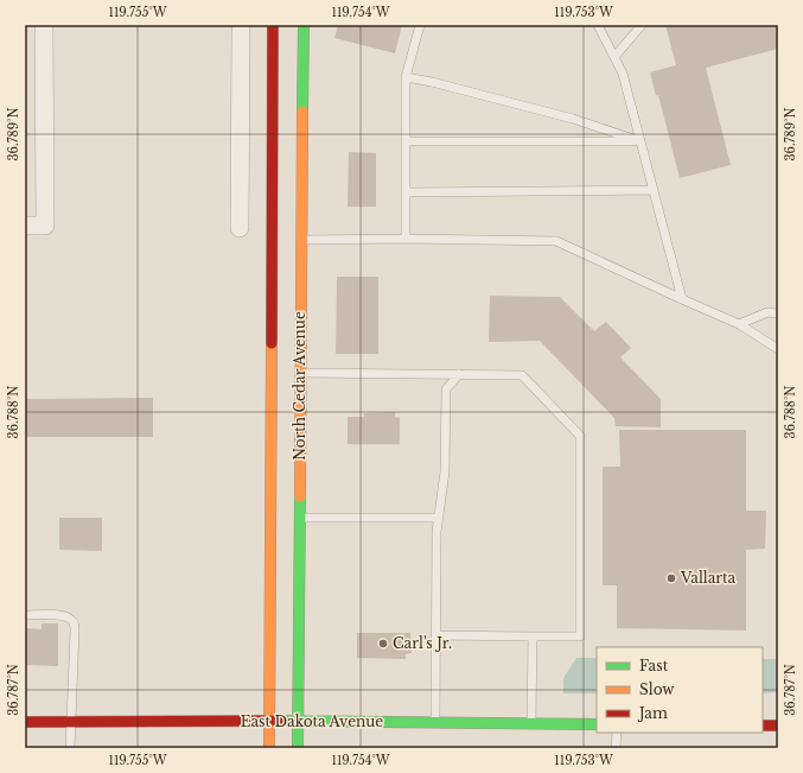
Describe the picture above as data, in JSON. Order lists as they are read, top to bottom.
{
  "streets": {
    "main road": ["North Cedar Avenue", "East Dakota Avenue"]
  },
  "crossings": [
    ["North Cedar Avenue", "East Dakota Avenue"]
  ],
  "places": ["Vallarta", "Carl's Jr."],
  "legend": ["Fast", "Slow", "Jam"],
  "coordinates": [
    "119.755°W",
    "119.754°W",
    "119.753°W",
    "36.789°N",
    "36.788°N",
    "36.787°N"
  ]
}
